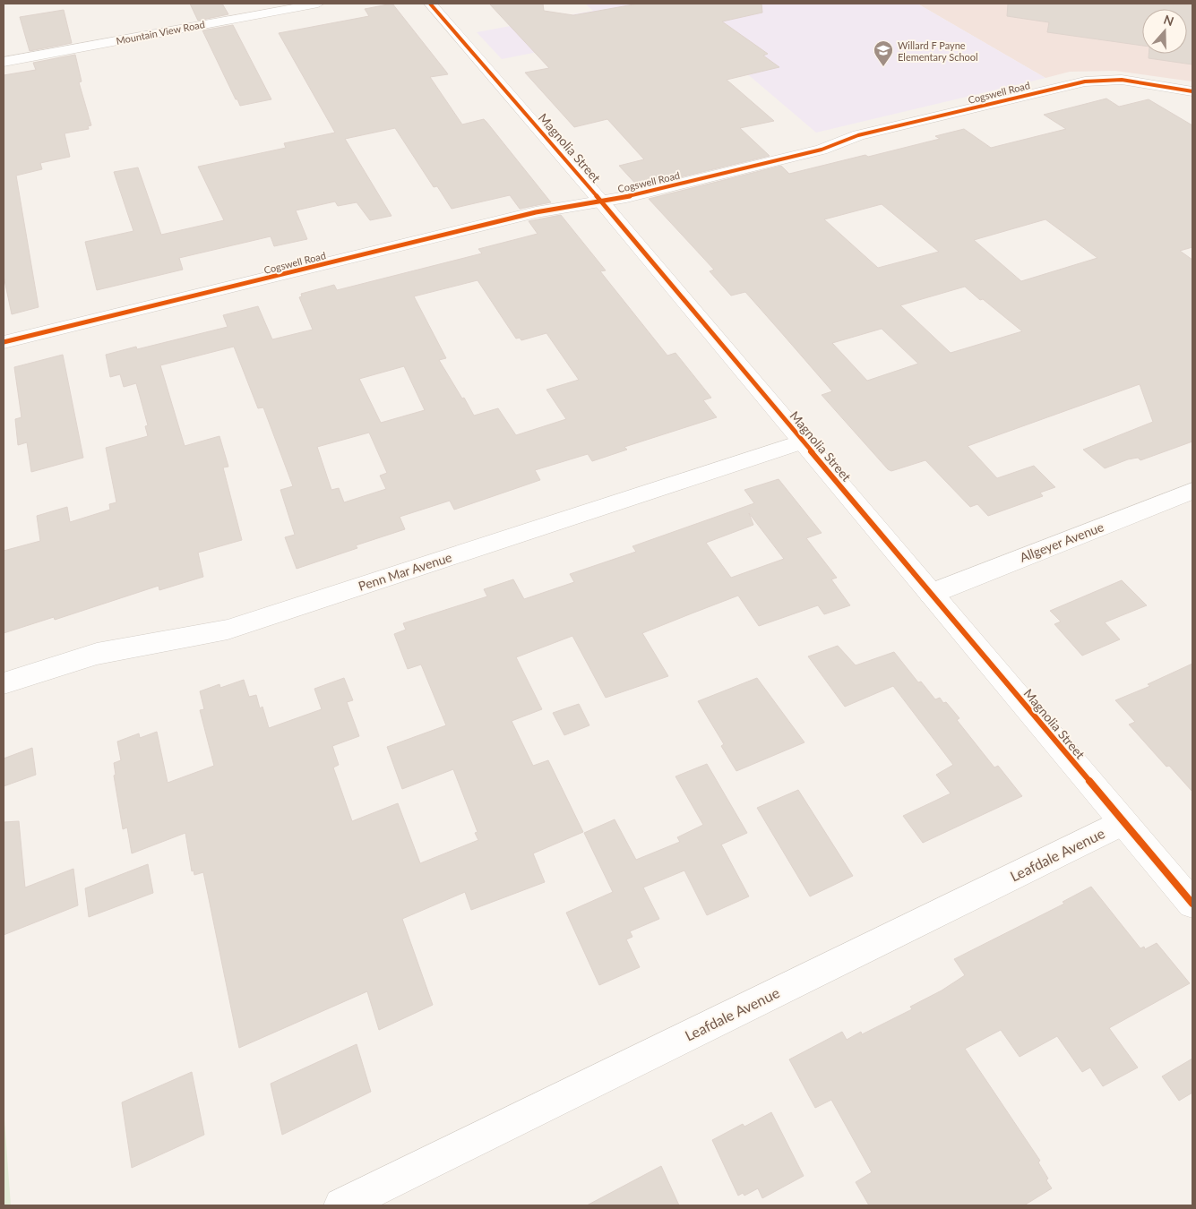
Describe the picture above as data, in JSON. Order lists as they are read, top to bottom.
{
  "streets": {
    "street": [
      "Mountain View Road",
      "Cogswell Road",
      "Magnolia Street",
      "Allgeyer Avenue",
      "Penn Mar Avenue",
      "Leafdale Avenue"
    ]
  },
  "crossings": [
    ["Cogswell Road", "Magnolia Street"],
    ["Magnolia Street", "Allgeyer Avenue"],
    ["Magnolia Street", "Penn Mar Avenue"],
    ["Magnolia Street", "Leafdale Avenue"]
  ],
  "places": {
    "school or university": ["Willard F Payne Elementary School"]
  },
  "north": "top"
}
